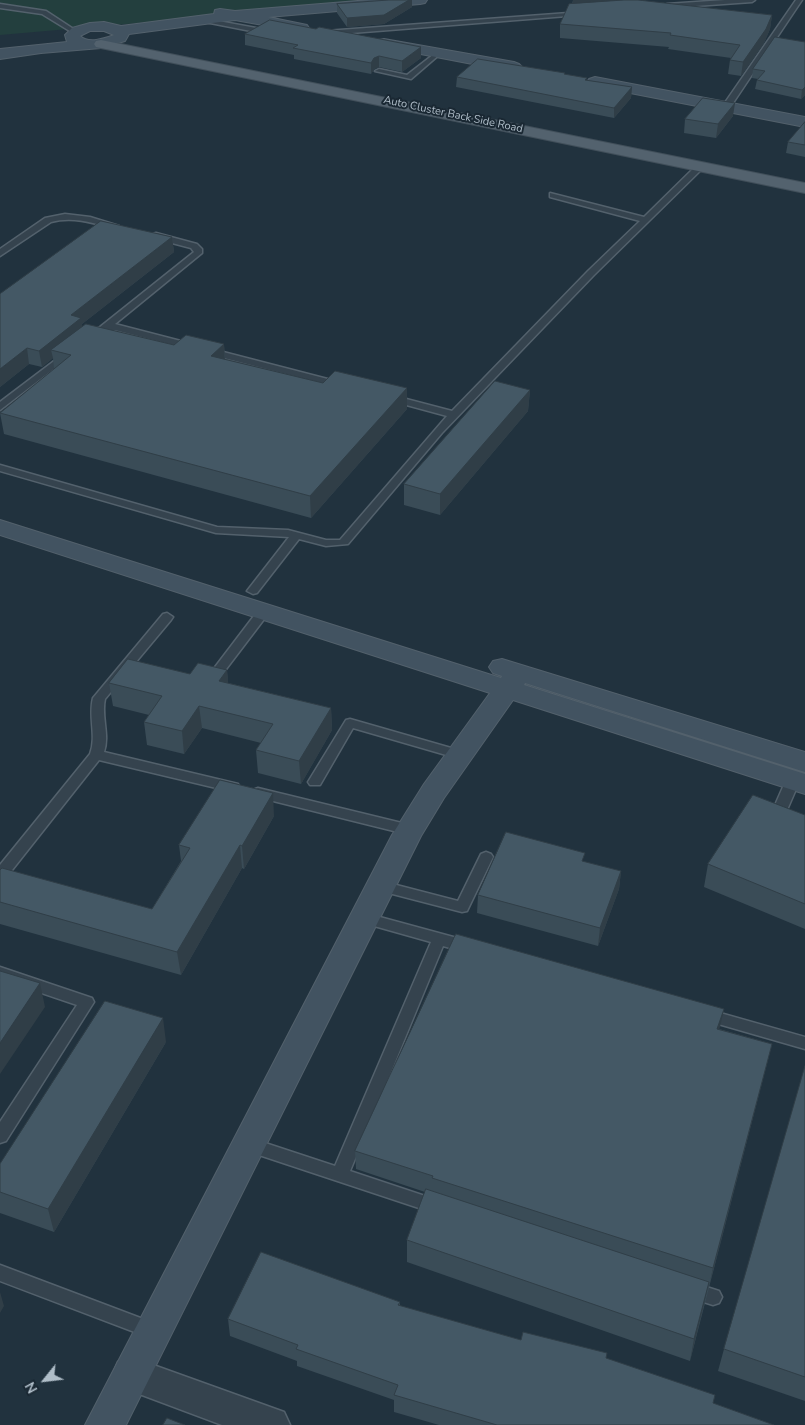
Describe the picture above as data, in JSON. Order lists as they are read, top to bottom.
{
  "streets": {
    "main road": ["Auto Cluster Back Side Road"]
  },
  "north": "bottom left"
}
